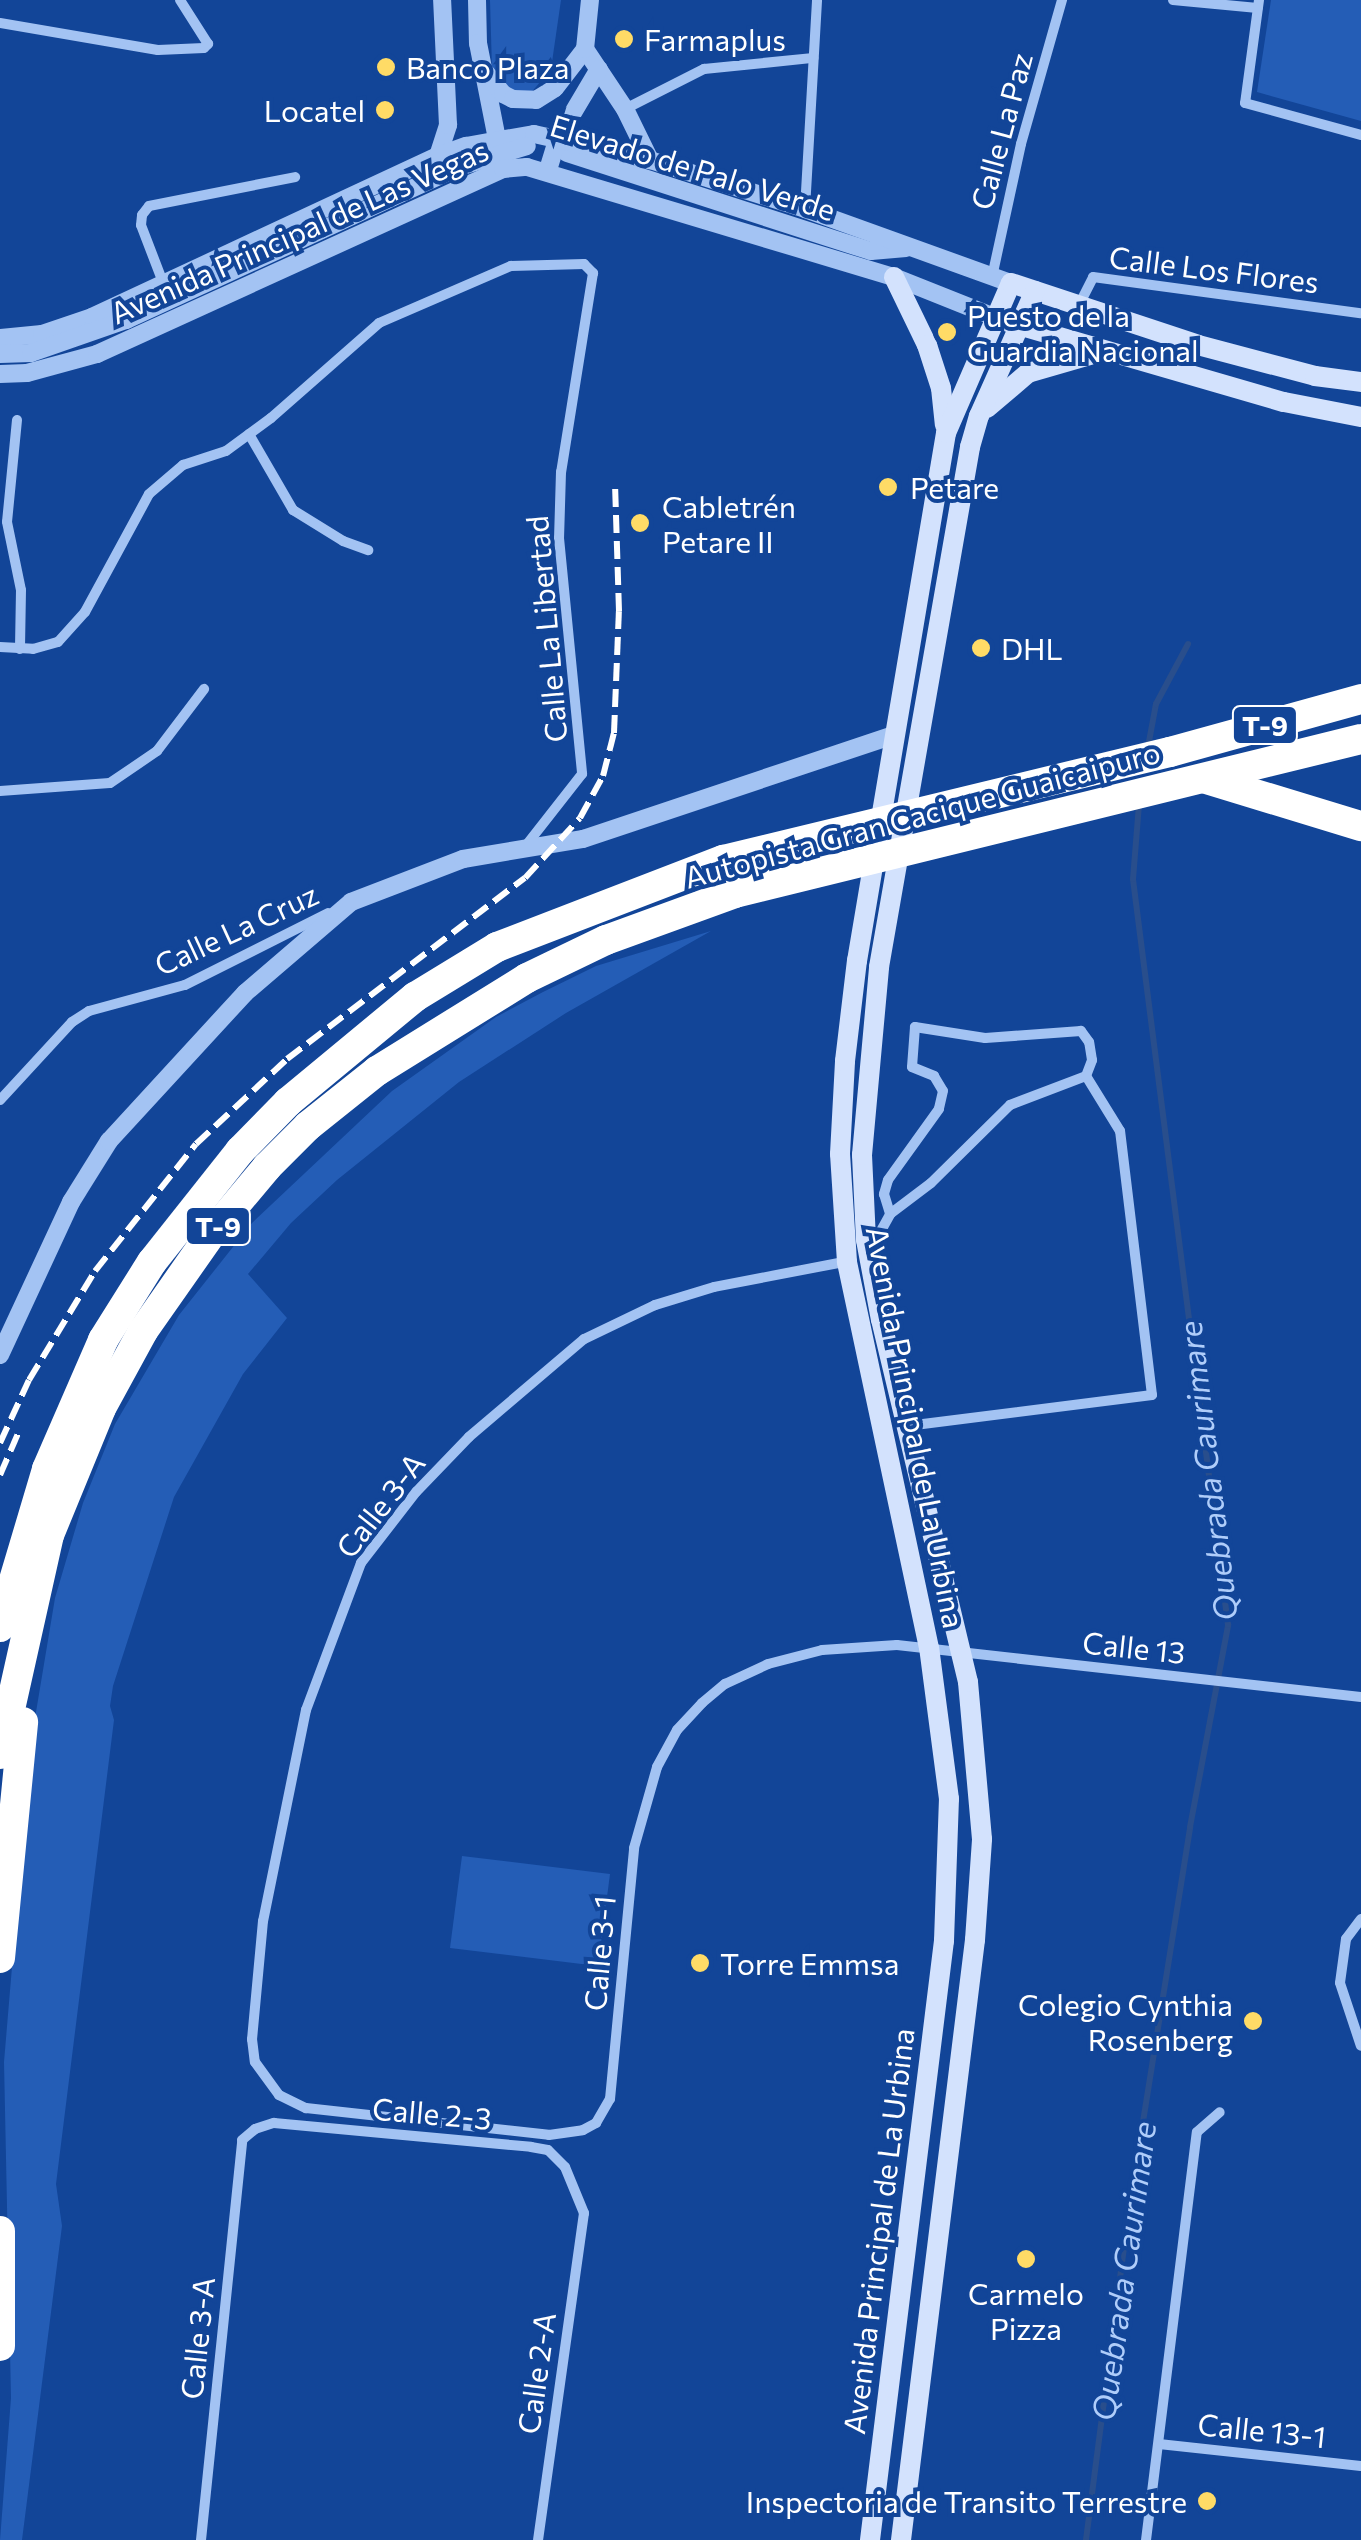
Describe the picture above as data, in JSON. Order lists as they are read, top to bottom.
{
  "streets": {
    "highway": ["T-9", "Autopista Gran Cacique Guaicaipuro"],
    "main road": ["Avenida Principal de Las Vegas", "Avenida Principal de La Urbina"],
    "street": [
      "Calle La Paz",
      "Elevado de Palo Verde",
      "Calle Los Flores",
      "Calle La Libertad",
      "Calle La Cruz",
      "Calle 3-A",
      "Calle 13",
      "Calle 3-1",
      "Calle 2-3",
      "Calle 2-A",
      "Calle 13-1"
    ]
  },
  "crossings": [
    ["Calle La Paz", "Avenida Principal de Las Vegas"],
    ["Calle La Paz", "Avenida Principal de La Urbina"],
    ["Elevado de Palo Verde", "Avenida Principal de Las Vegas"],
    ["Avenida Principal de Las Vegas", "Avenida Principal de La Urbina"],
    ["Avenida Principal de La Urbina", "Calle 3-A"],
    ["Avenida Principal de La Urbina", "Calle 13"],
    ["Avenida Principal de La Urbina", "Calle 3-1"],
    ["Calle 3-A", "Calle 3-1"],
    ["Calle 3-A", "Calle 2-3"],
    ["Calle 13", "Calle 3-1"],
    ["Calle 2-3", "Calle 2-A"]
  ],
  "water": ["Quebrada Caurimare"],
  "places": [
    "Farmaplus",
    "Banco Plaza",
    "Locatel",
    "Puesto de la Guardia Nacional",
    "Petare",
    "Cabletrén Petare II",
    "DHL",
    "Torre Emmsa",
    "Colegio Cynthia Rosenberg",
    "Carmelo Pizza",
    "Inspectoria de Transito Terrestre"
  ]
}
